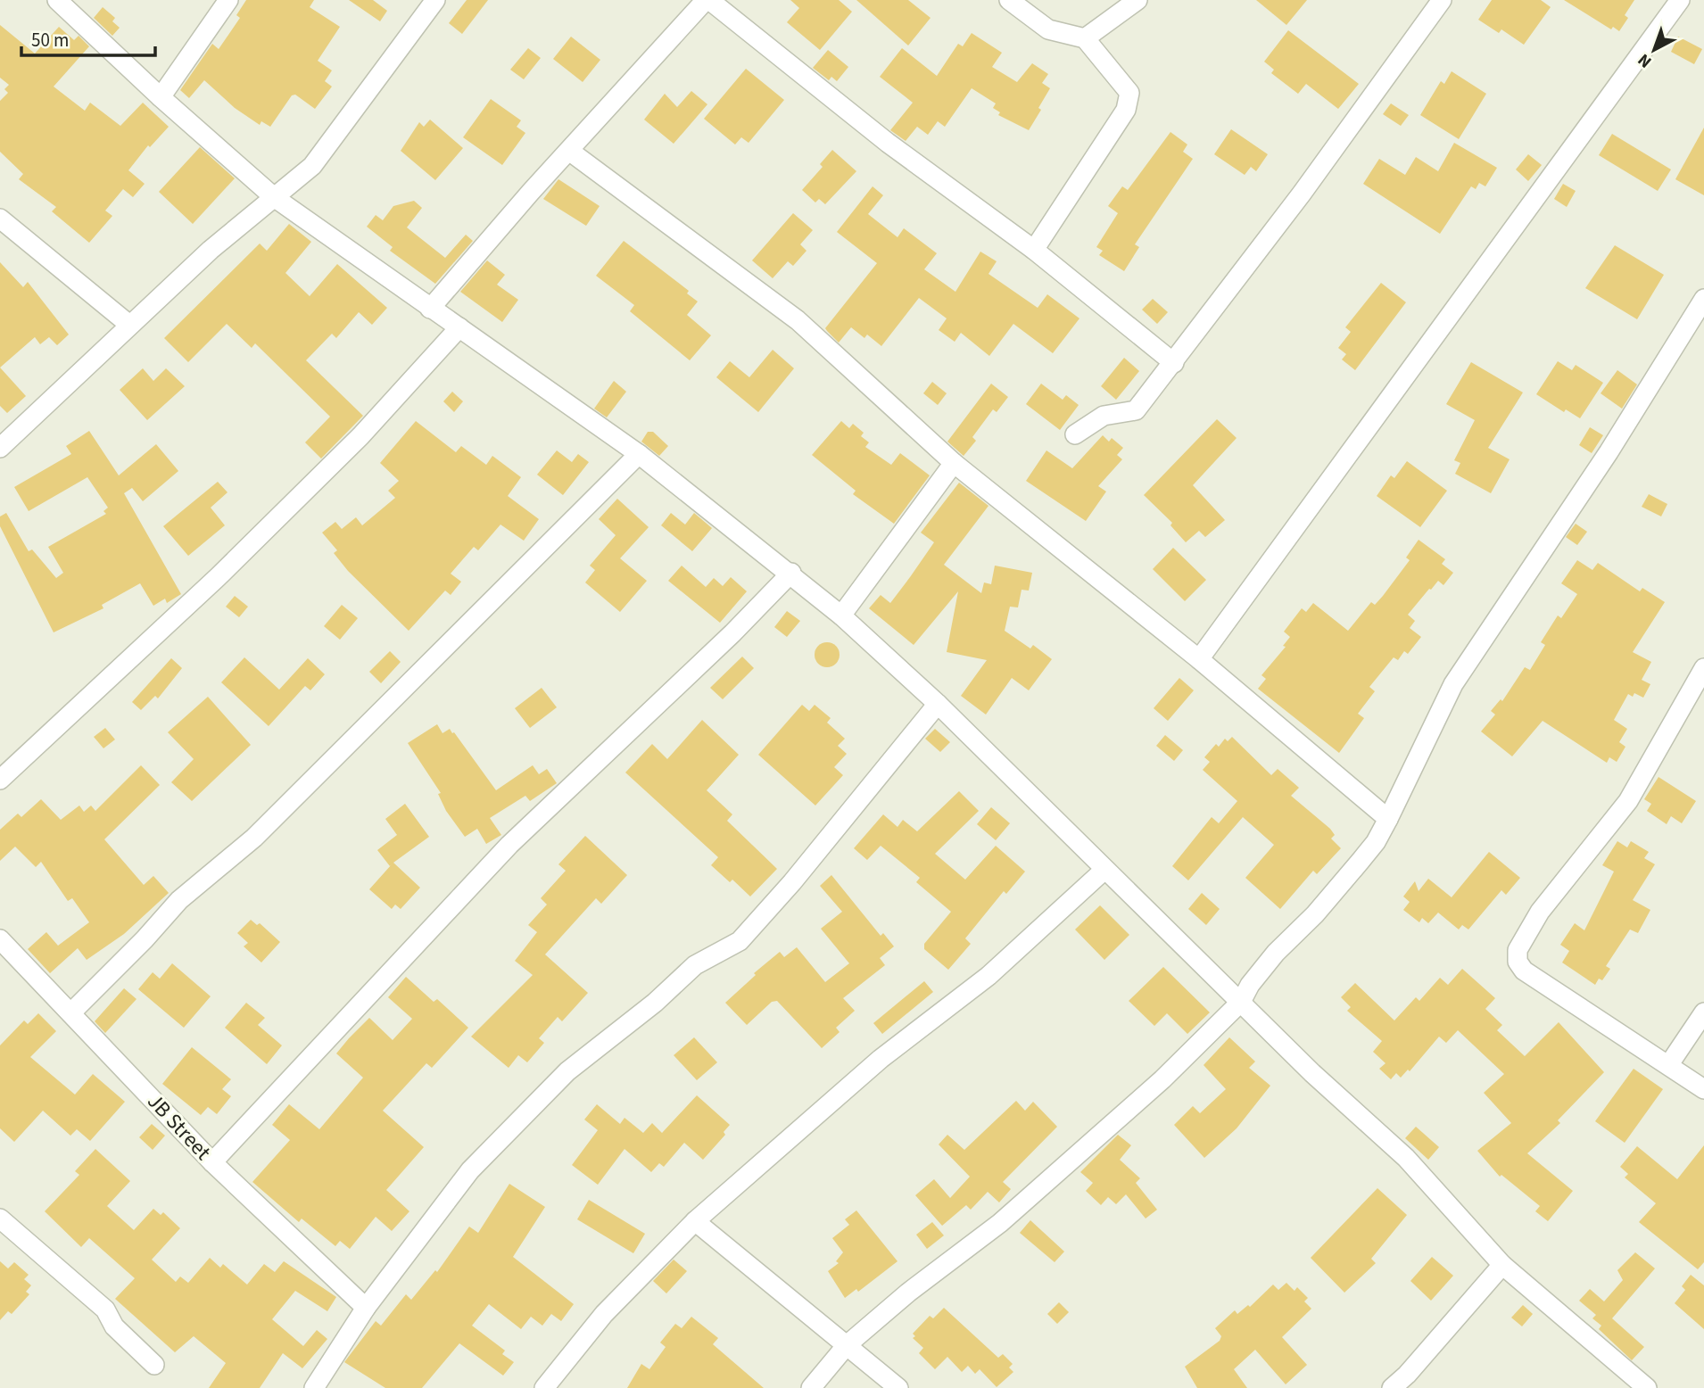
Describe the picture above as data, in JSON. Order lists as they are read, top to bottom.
{
  "streets": {
    "street": ["JB Street"]
  },
  "scale_bar": "50 m",
  "north": "bottom left"
}
